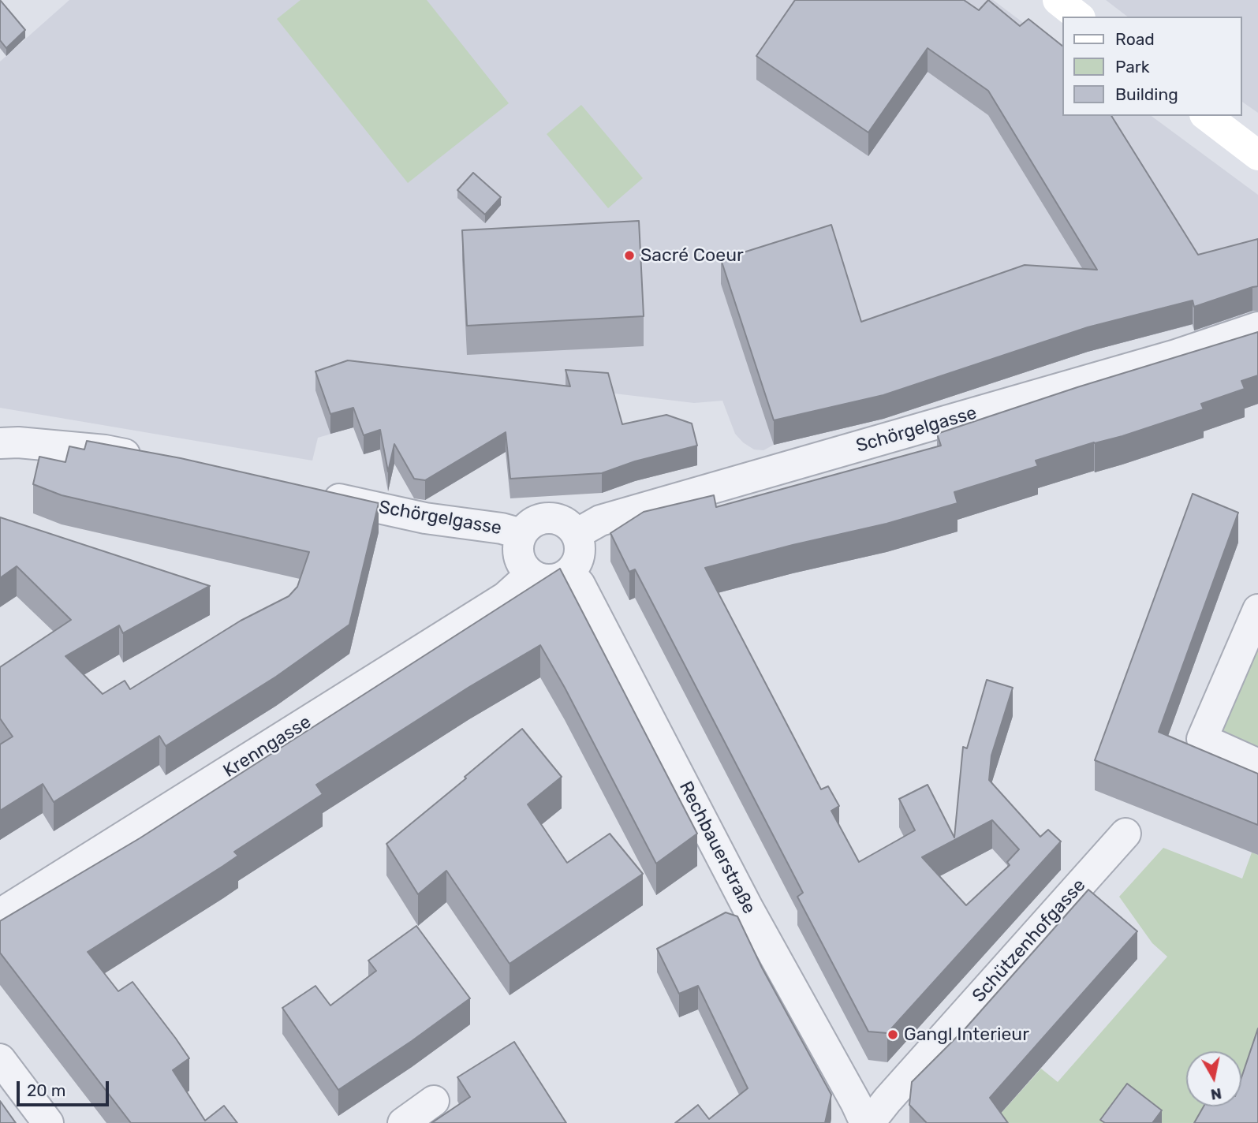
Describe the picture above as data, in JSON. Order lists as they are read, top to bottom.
{
  "streets": {
    "street": [
      "Schörgelgasse",
      "Krenngasse",
      "Rechbauerstraße",
      "Schützenhofgasse"
    ]
  },
  "crossings": [
    ["Schörgelgasse", "Krenngasse"],
    ["Schörgelgasse", "Rechbauerstraße"],
    ["Krenngasse", "Rechbauerstraße"],
    ["Rechbauerstraße", "Schützenhofgasse"]
  ],
  "places": ["Sacré Coeur", "Gangl Interieur"],
  "legend": ["Road", "Park", "Building"],
  "scale_bar": "20 m",
  "north": "bottom"
}
